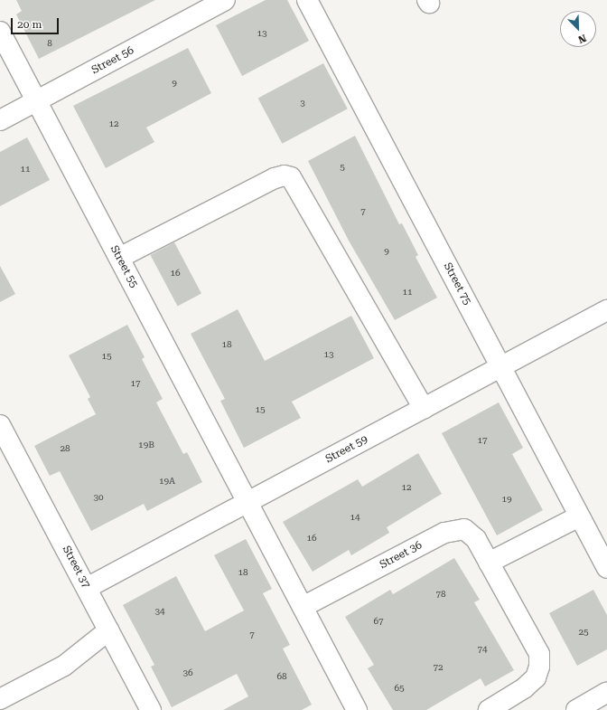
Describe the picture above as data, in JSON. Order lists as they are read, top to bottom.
{
  "streets": {
    "street": [
      "Street 56",
      "Street 55",
      "Street 75",
      "Street 59",
      "Street 36",
      "Street 37"
    ]
  },
  "crossings": [
    ["Street 56", "Street 55"],
    ["Street 55", "Street 59"],
    ["Street 75", "Street 59"],
    ["Street 59", "Street 37"]
  ],
  "house_numbers": [
    "13",
    "8",
    "9",
    "3",
    "12",
    "5",
    "11",
    "7",
    "9",
    "16",
    "11",
    "18",
    "13",
    "15",
    "17",
    "15",
    "17",
    "19B",
    "28",
    "19A",
    "12",
    "30",
    "19",
    "14",
    "16",
    "18",
    "78",
    "34",
    "67",
    "25",
    "7",
    "74",
    "72",
    "36",
    "68",
    "65"
  ],
  "scale_bar": "20 m",
  "north": "bottom right"
}
